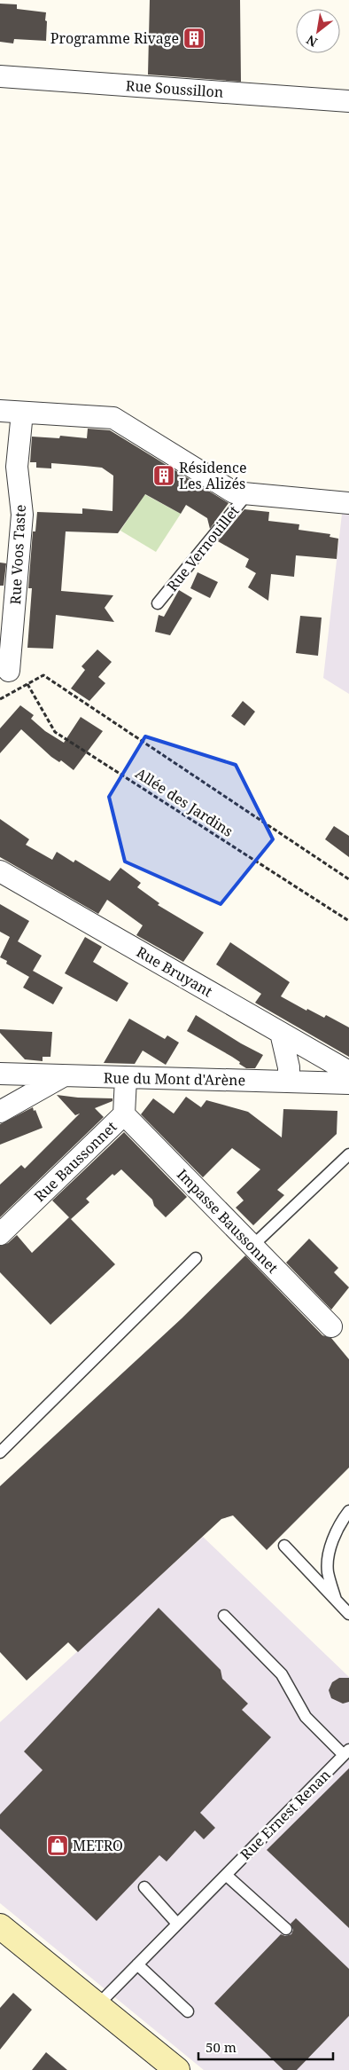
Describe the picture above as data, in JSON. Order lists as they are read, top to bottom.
{
  "streets": {
    "street": [
      "Rue Soussillon",
      "Rue Vernouillet",
      "Rue Voos Taste",
      "Rue Bruyant",
      "Rue du Mont d'Arène",
      "Rue Baussonnet",
      "Impasse Baussonnet"
    ],
    "lane": ["Rue Ernest Renan"],
    "path": ["Allée des Jardins"]
  },
  "crossings": [
    ["Rue Vernouillet", "Rue Voos Taste"],
    ["Rue du Mont d'Arène", "Rue Baussonnet"],
    ["Rue Baussonnet", "Impasse Baussonnet"]
  ],
  "places": {
    "building": ["Programme Rivage", "Résidence Les Alizés"],
    "shop": ["METRO"]
  },
  "scale_bar": "50 m",
  "north": "bottom left"
}
